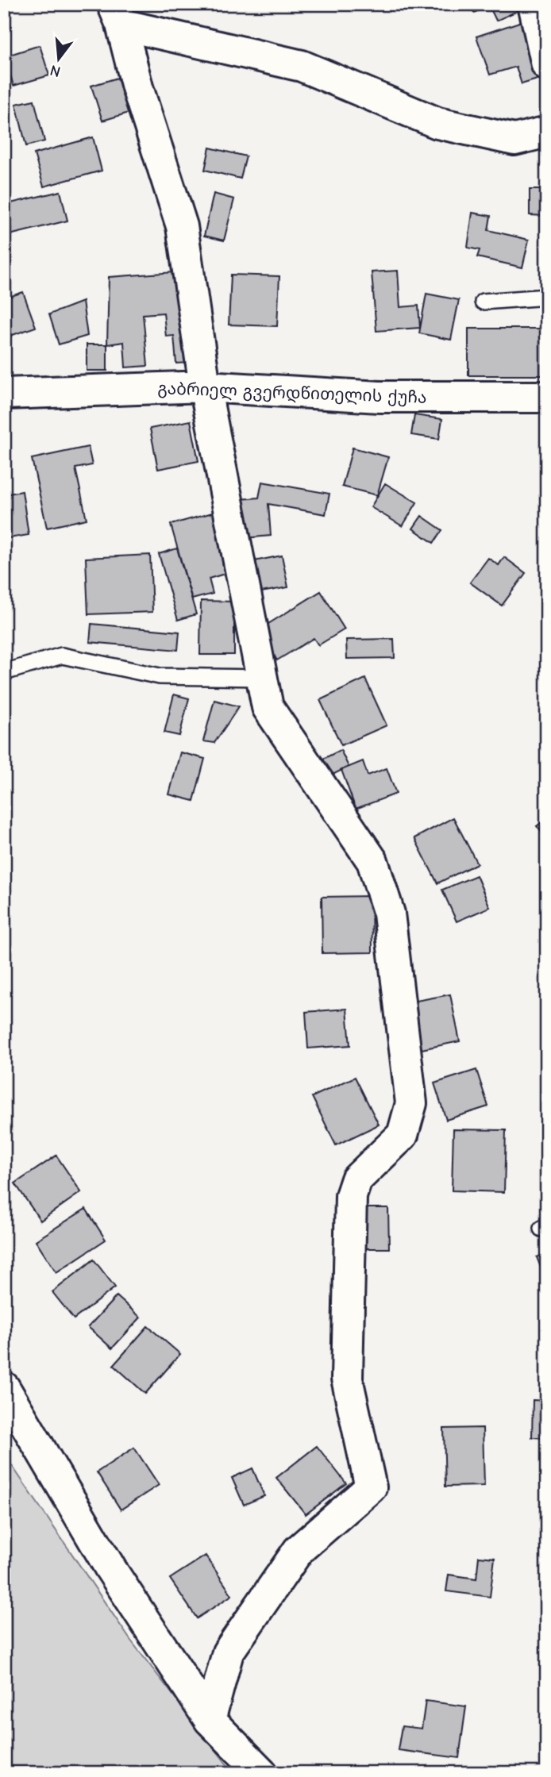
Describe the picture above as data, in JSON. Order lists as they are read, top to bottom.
{
  "streets": {
    "street": ["გაბრიელ გვერდწითელის ქუჩა"]
  },
  "north": "bottom"
}
